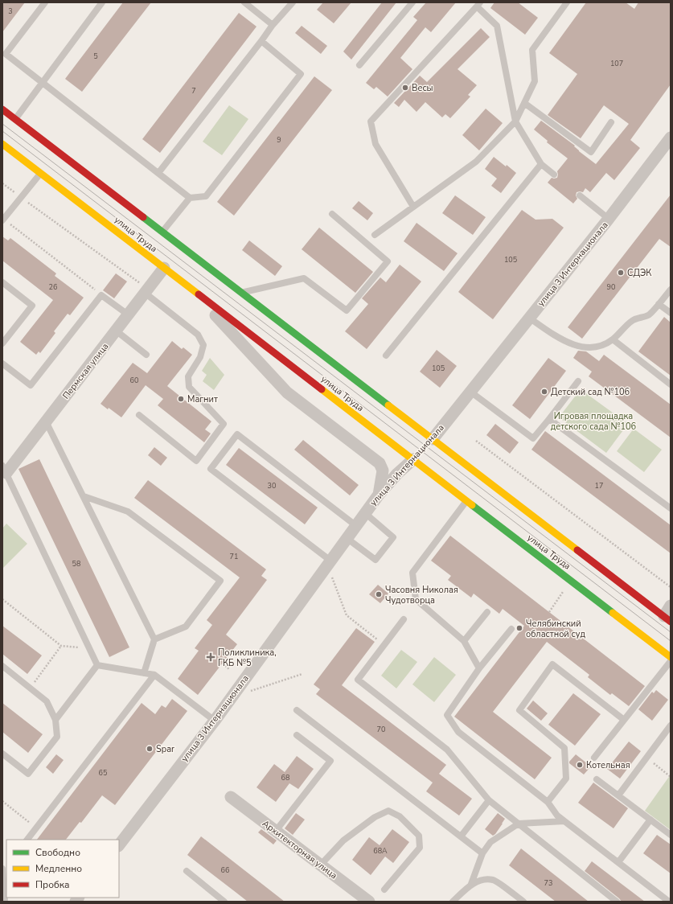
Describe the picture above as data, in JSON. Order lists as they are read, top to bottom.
{
  "streets": {
    "main road": ["улица Труда"],
    "street": ["улица 3 Интернационала", "Пермская улица", "Архитекторная улица"]
  },
  "crossings": [
    ["улица Труда", "улица 3 Интернационала"],
    ["улица Труда", "Пермская улица"]
  ],
  "parks": ["Игровая площадка детского сада №106"],
  "places": {
    "other": [
      "Весы",
      "СДЭК",
      "Детский сад №106",
      "Магнит",
      "Часовня Николая Чудотворца",
      "Челябинский областной суд",
      "Spar",
      "Котельная"
    ],
    "health": ["Поликлиника, ГКБ №5"]
  },
  "house_numbers": [
    "3",
    "5",
    "107",
    "7",
    "9",
    "105",
    "26",
    "90",
    "105",
    "60",
    "30",
    "17",
    "71",
    "58",
    "70",
    "65",
    "68",
    "68А",
    "66",
    "73"
  ],
  "legend": ["Свободно", "Медленно", "Пробка"]
}
